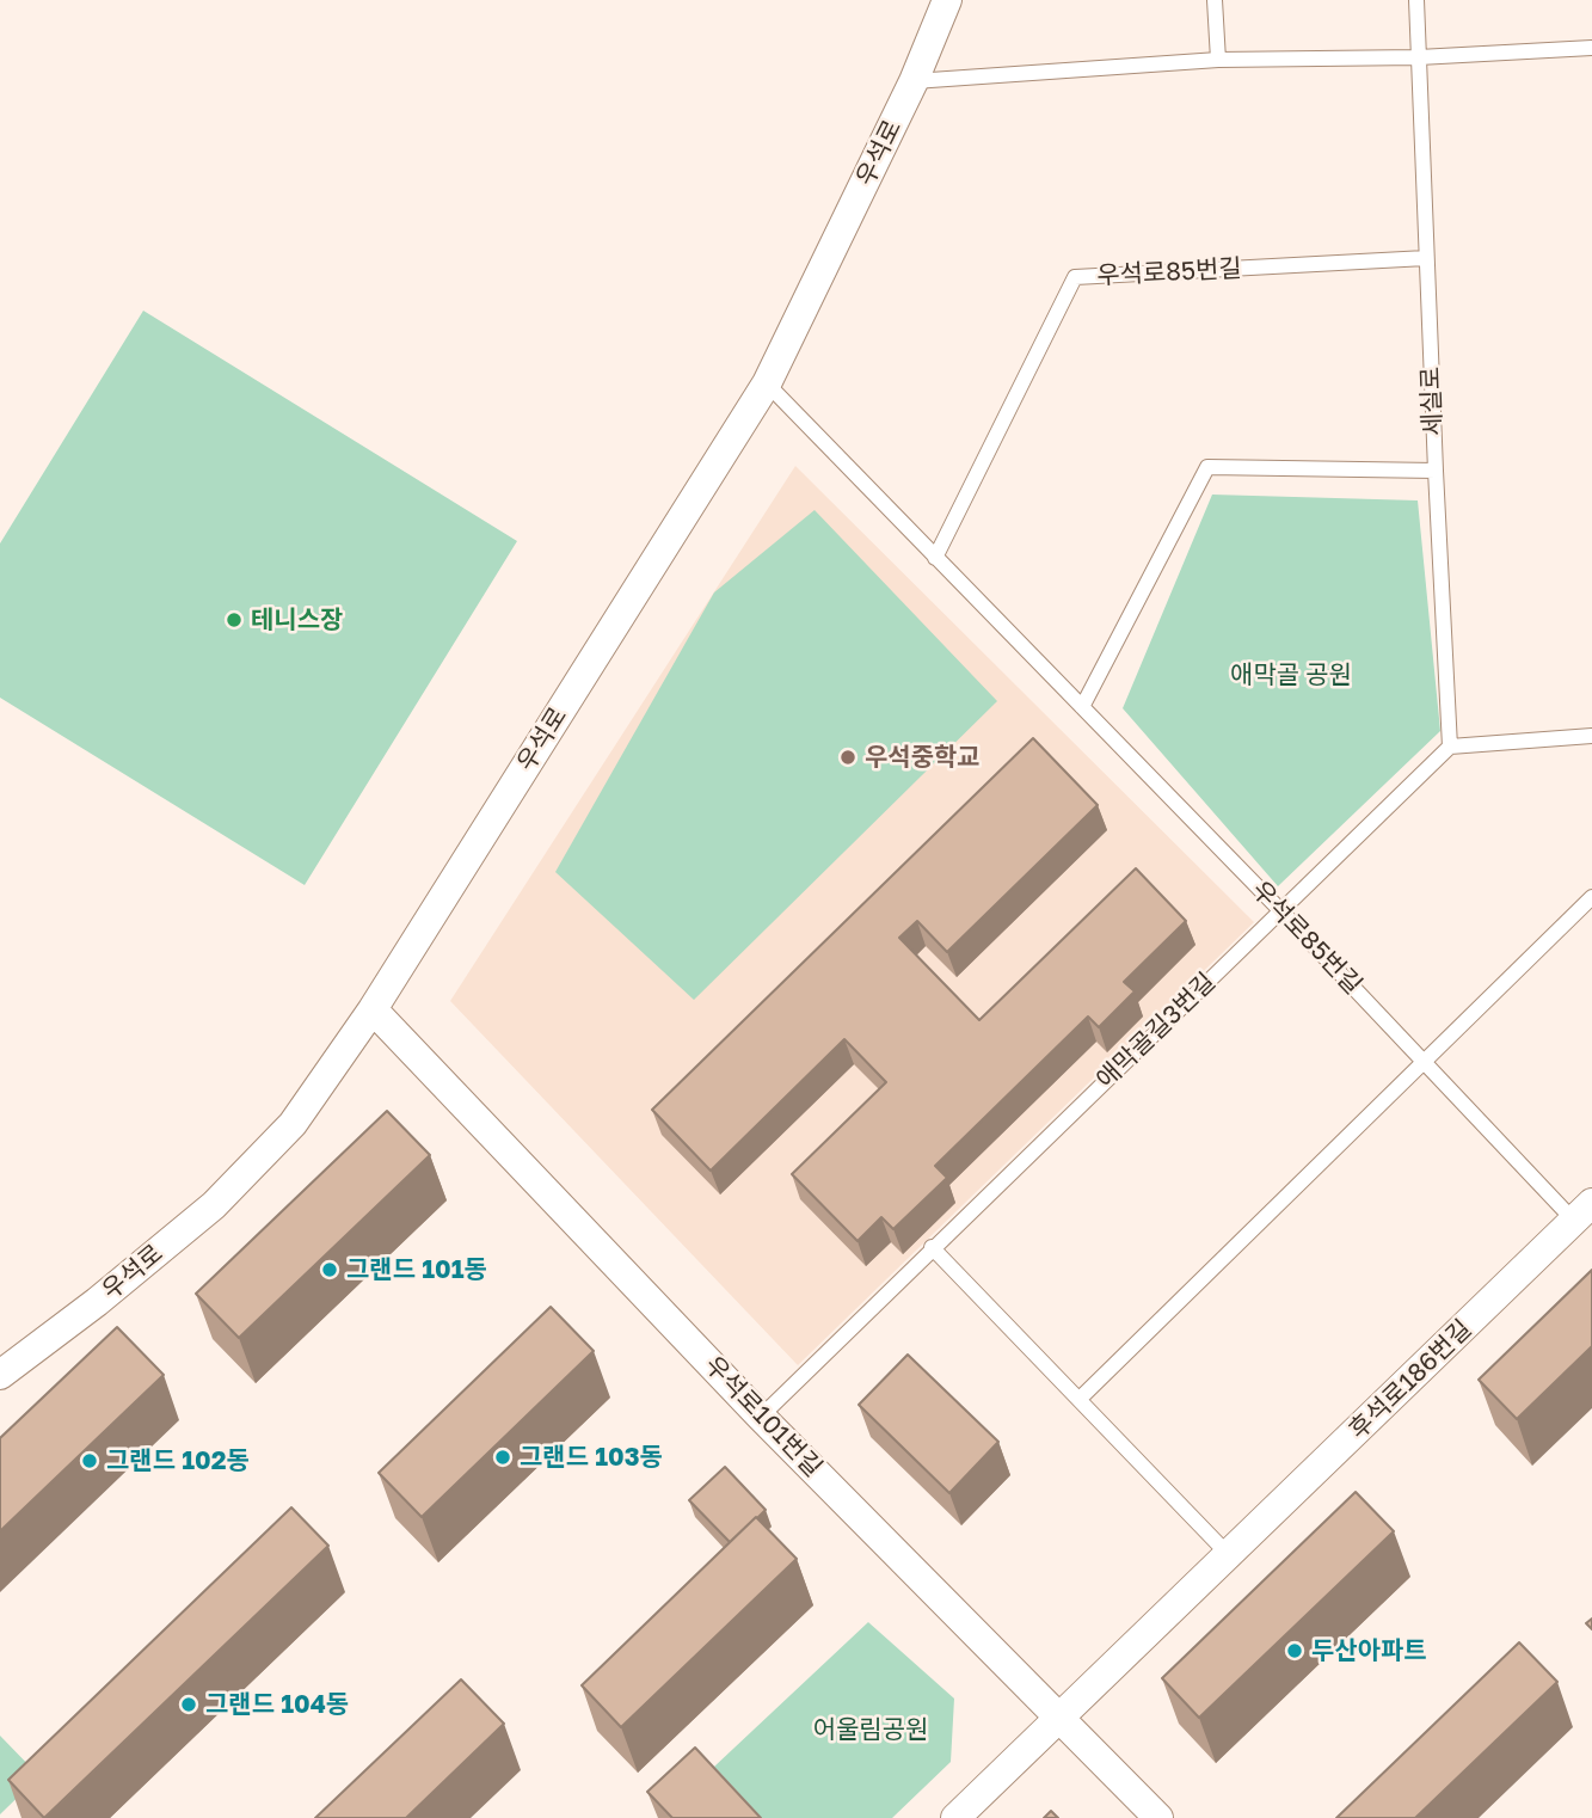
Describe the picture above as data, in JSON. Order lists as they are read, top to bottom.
{
  "streets": {
    "street": ["우석로", "후석로186번길", "우석로101번길"],
    "lane": ["우석로85번길", "세실로", "애막골길3번길"]
  },
  "crossings": [
    ["우석로", "우석로85번길"],
    ["우석로", "우석로101번길"],
    ["우석로85번길", "세실로"],
    ["우석로85번길", "애막골길3번길"],
    ["우석로85번길", "후석로186번길"],
    ["세실로", "애막골길3번길"],
    ["애막골길3번길", "우석로101번길"],
    ["후석로186번길", "우석로101번길"]
  ],
  "parks": ["애막골 공원", "어울림공원"],
  "places": [
    "테니스장",
    "우석중학교",
    "그랜드 101동",
    "그랜드 103동",
    "그랜드 102동",
    "두산아파트",
    "그랜드 104동"
  ]
}
